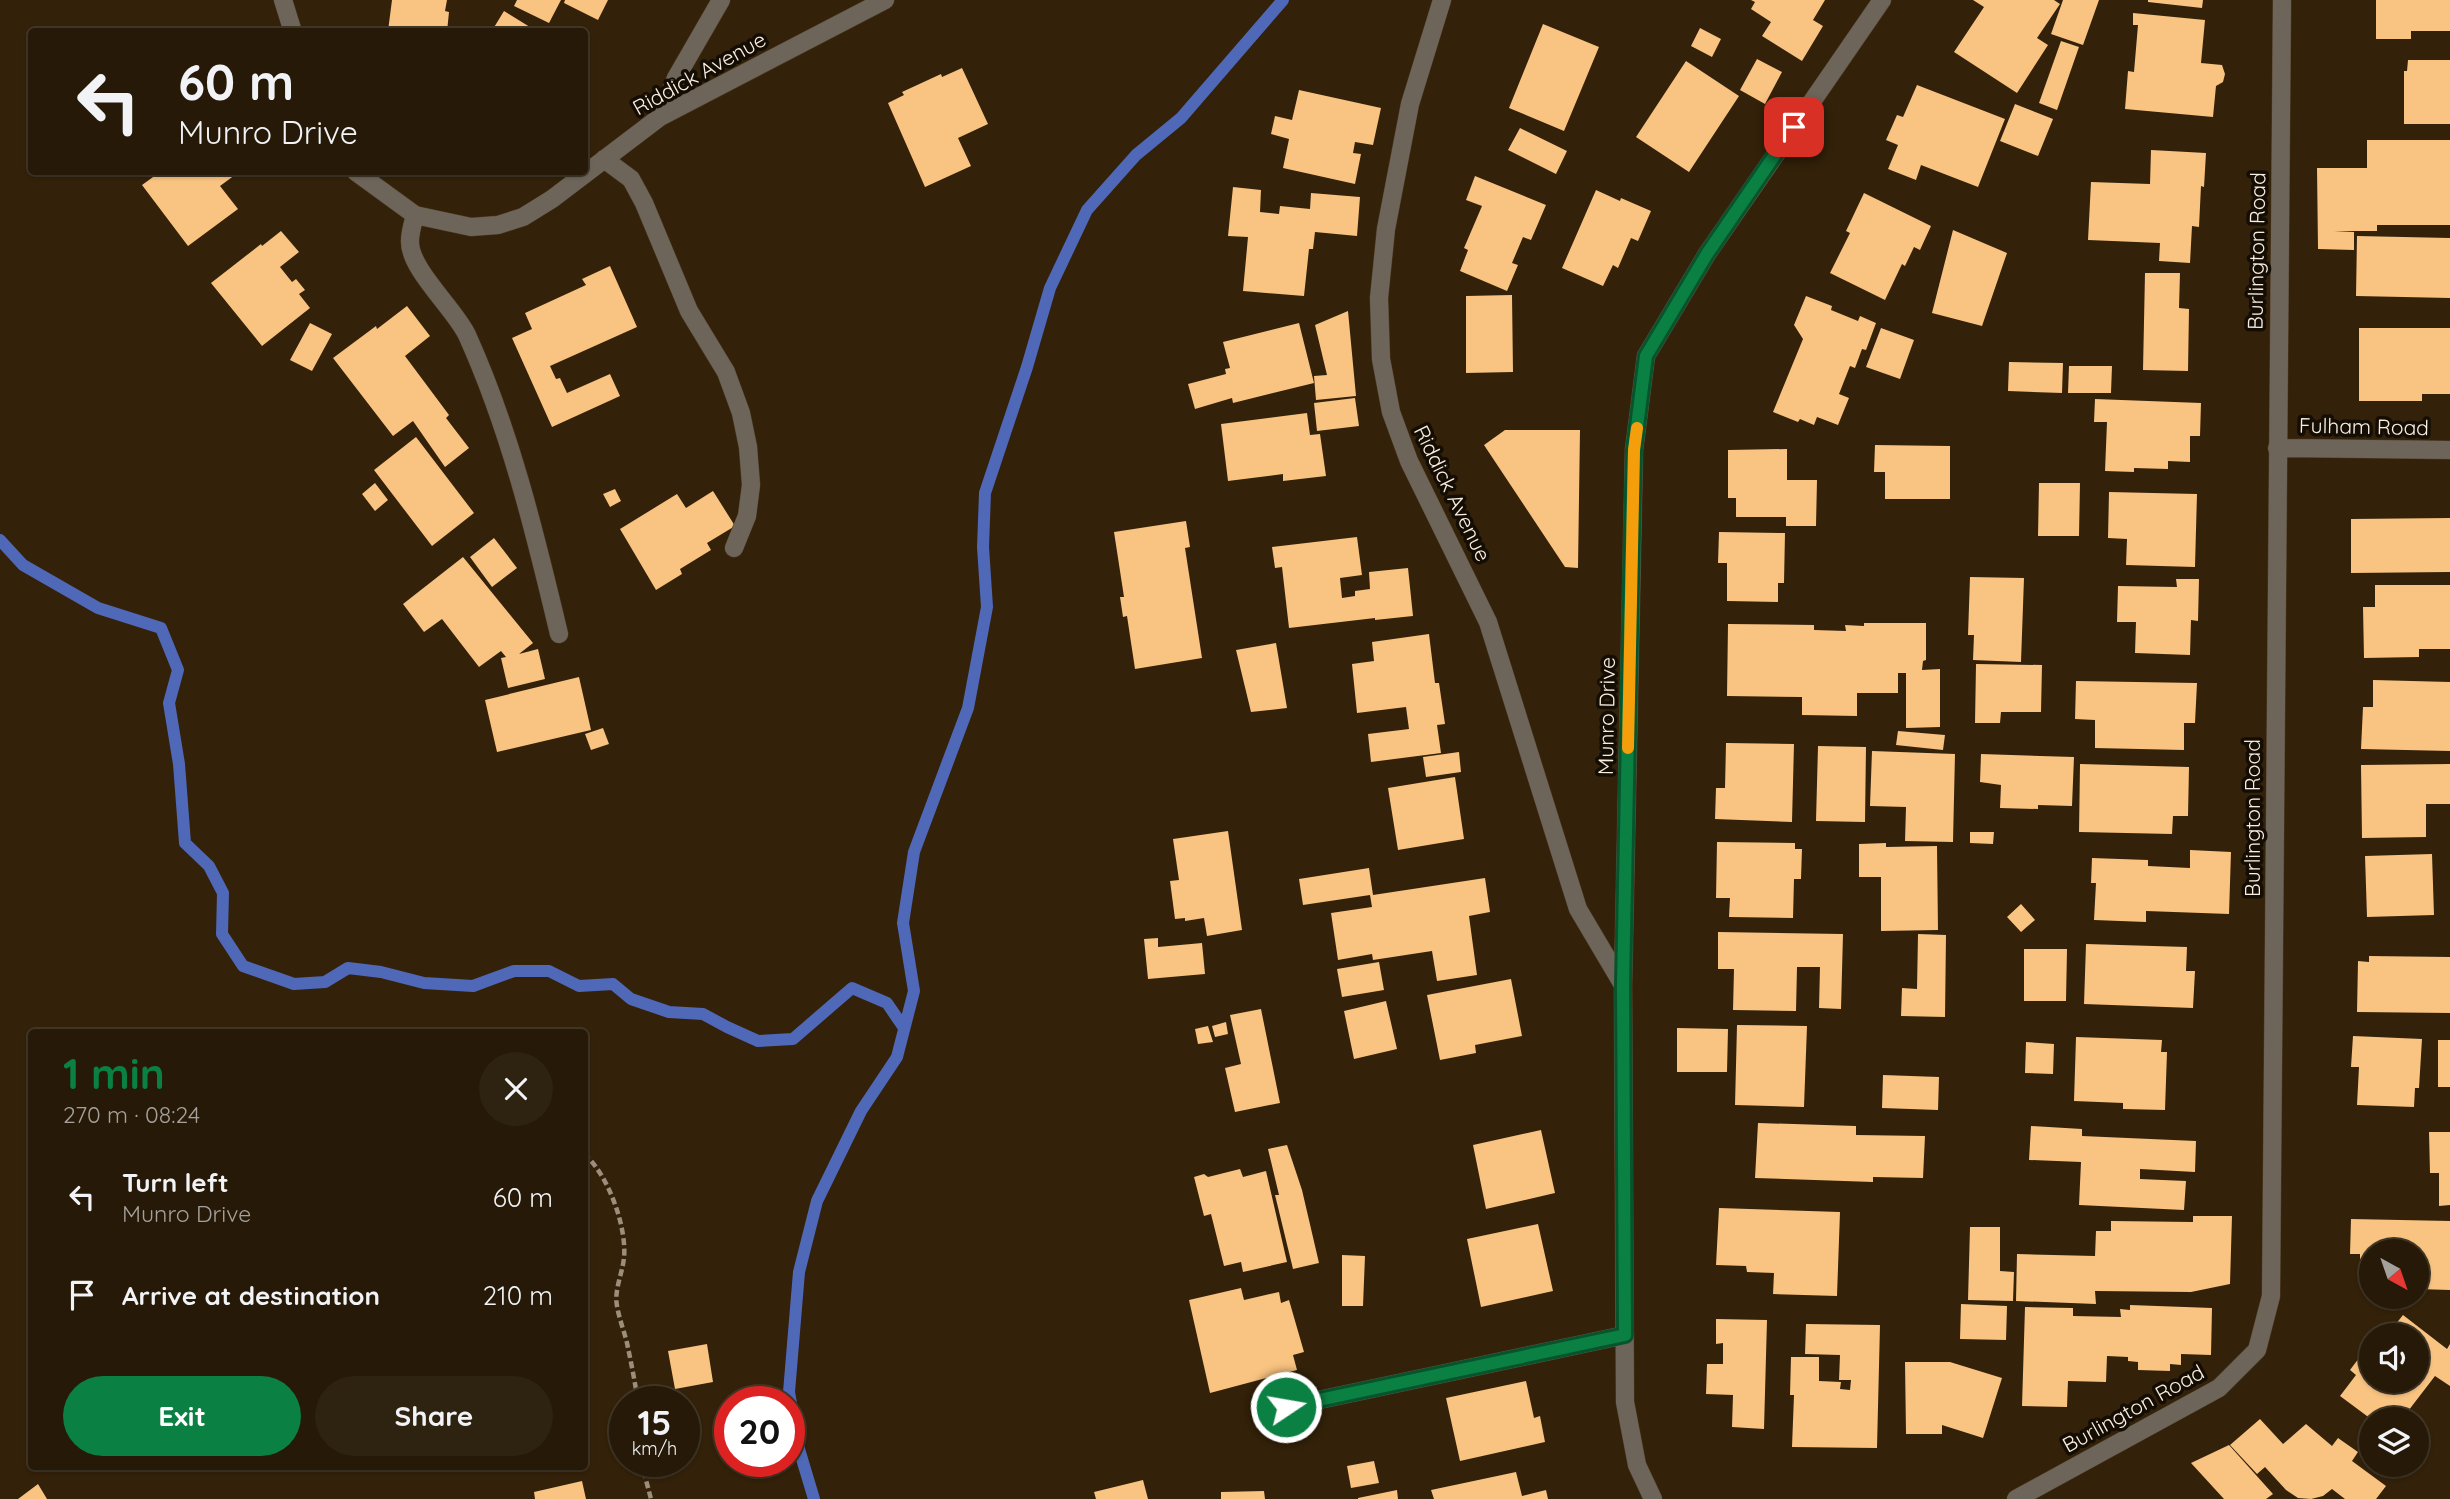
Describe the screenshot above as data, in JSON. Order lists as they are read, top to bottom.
{
  "streets": {
    "street": [
      "Riddick Avenue",
      "Burlington Road",
      "Fulham Road",
      "Munro Drive"
    ]
  },
  "crossings": [
    ["Riddick Avenue", "Munro Drive"],
    ["Burlington Road", "Fulham Road"]
  ],
  "north": "bottom right",
  "page": {
    "turn": ["60 m", "Munro Drive"],
    "heading": ["1 min", "270 m · 08:24"],
    "list": [
      {
        "name": "Turn left",
        "note": "Munro Drive",
        "value": "60 m"
      },
      {
        "name": "Arrive at destination",
        "value": "210 m"
      }
    ],
    "buttons": ["Exit", "Share"],
    "speed": "15 km/h",
    "limit": "20"
  }
}
